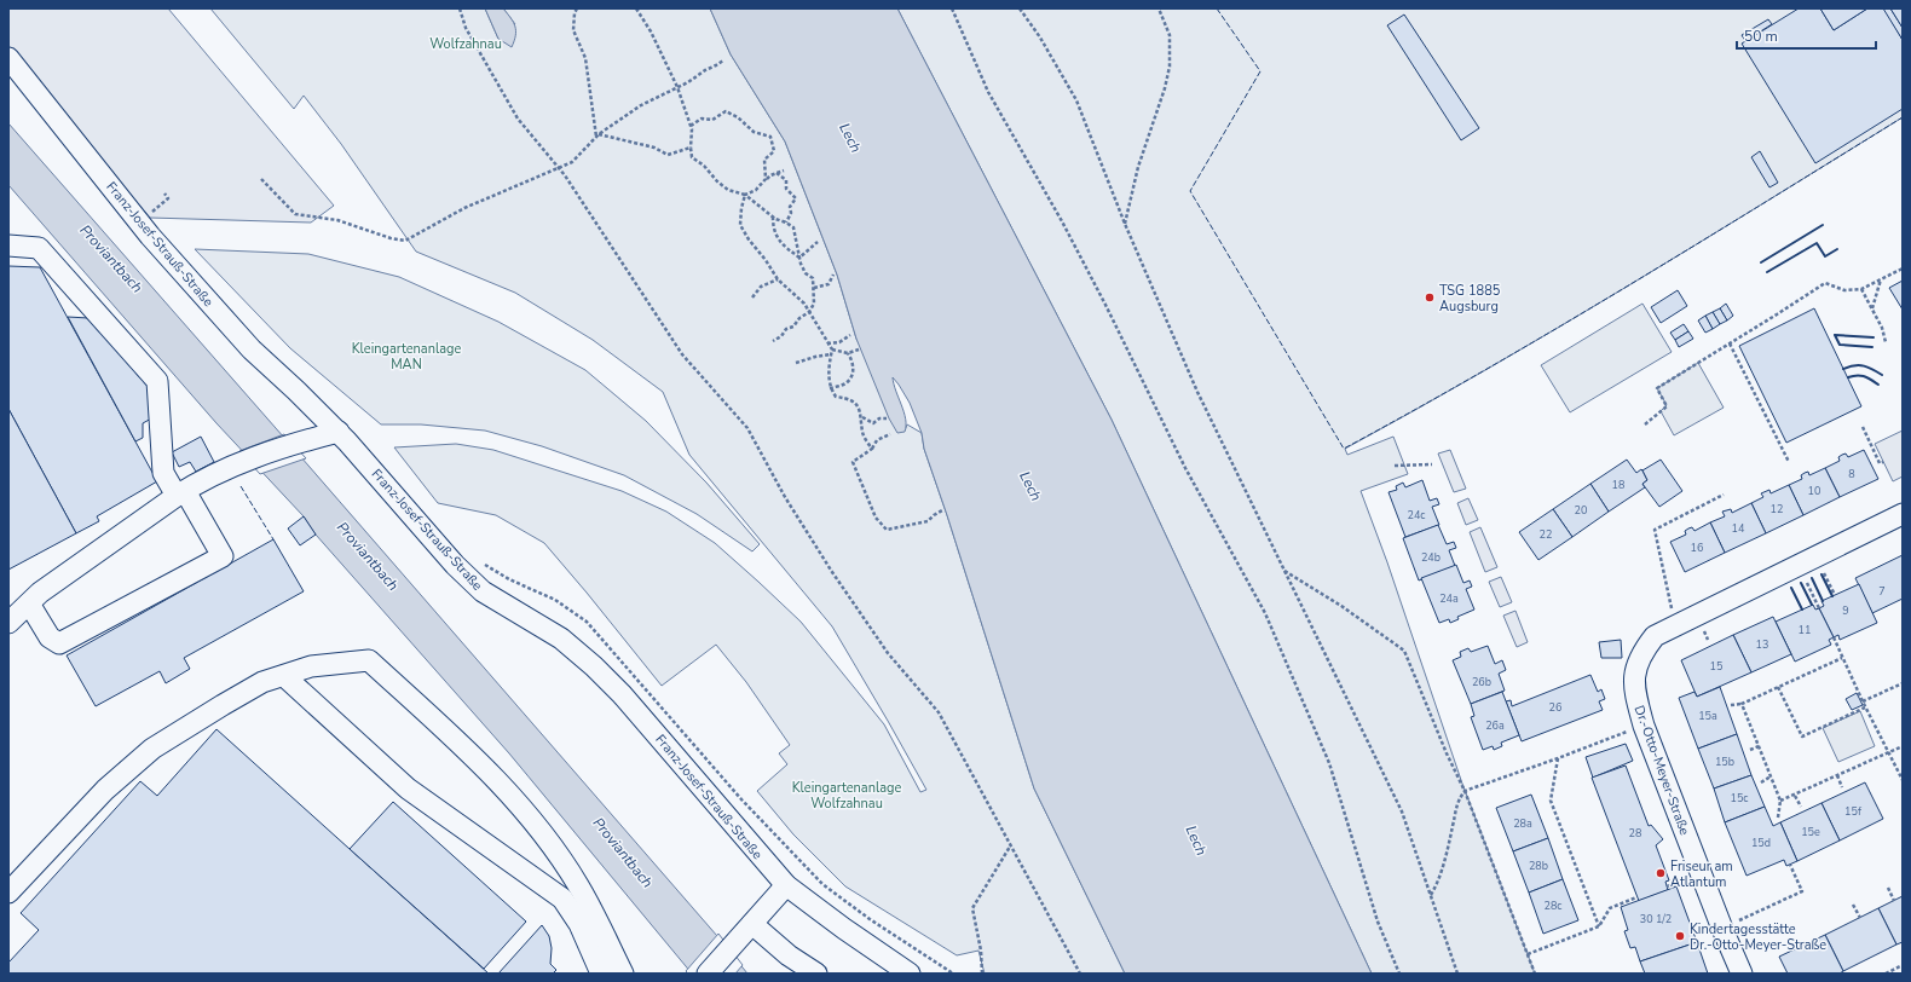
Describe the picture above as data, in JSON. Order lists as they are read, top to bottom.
{
  "streets": {
    "street": ["Franz-Josef-Strauß-Straße", "Dr.-Otto-Meyer-Straße"]
  },
  "water": ["Lech", "Proviantbach"],
  "parks": ["Wolfzahnau", "Kleingartenanlage MAN", "Kleingartenanlage Wolfzahnau"],
  "places": ["TSG 1885 Augsburg", "Friseur am Atlantum", "Kindertagesstätte Dr.-Otto-Meyer-Straße"],
  "house_numbers": [
    "8",
    "18",
    "10",
    "12",
    "20",
    "24c",
    "14",
    "22",
    "16",
    "24b",
    "7",
    "24a",
    "9",
    "11",
    "13",
    "15",
    "26b",
    "26",
    "15a",
    "26a",
    "15b",
    "15c",
    "15f",
    "28a",
    "15e",
    "28",
    "15d",
    "28b",
    "28c",
    "30 1/2"
  ],
  "scale_bar": "50 m"
}
